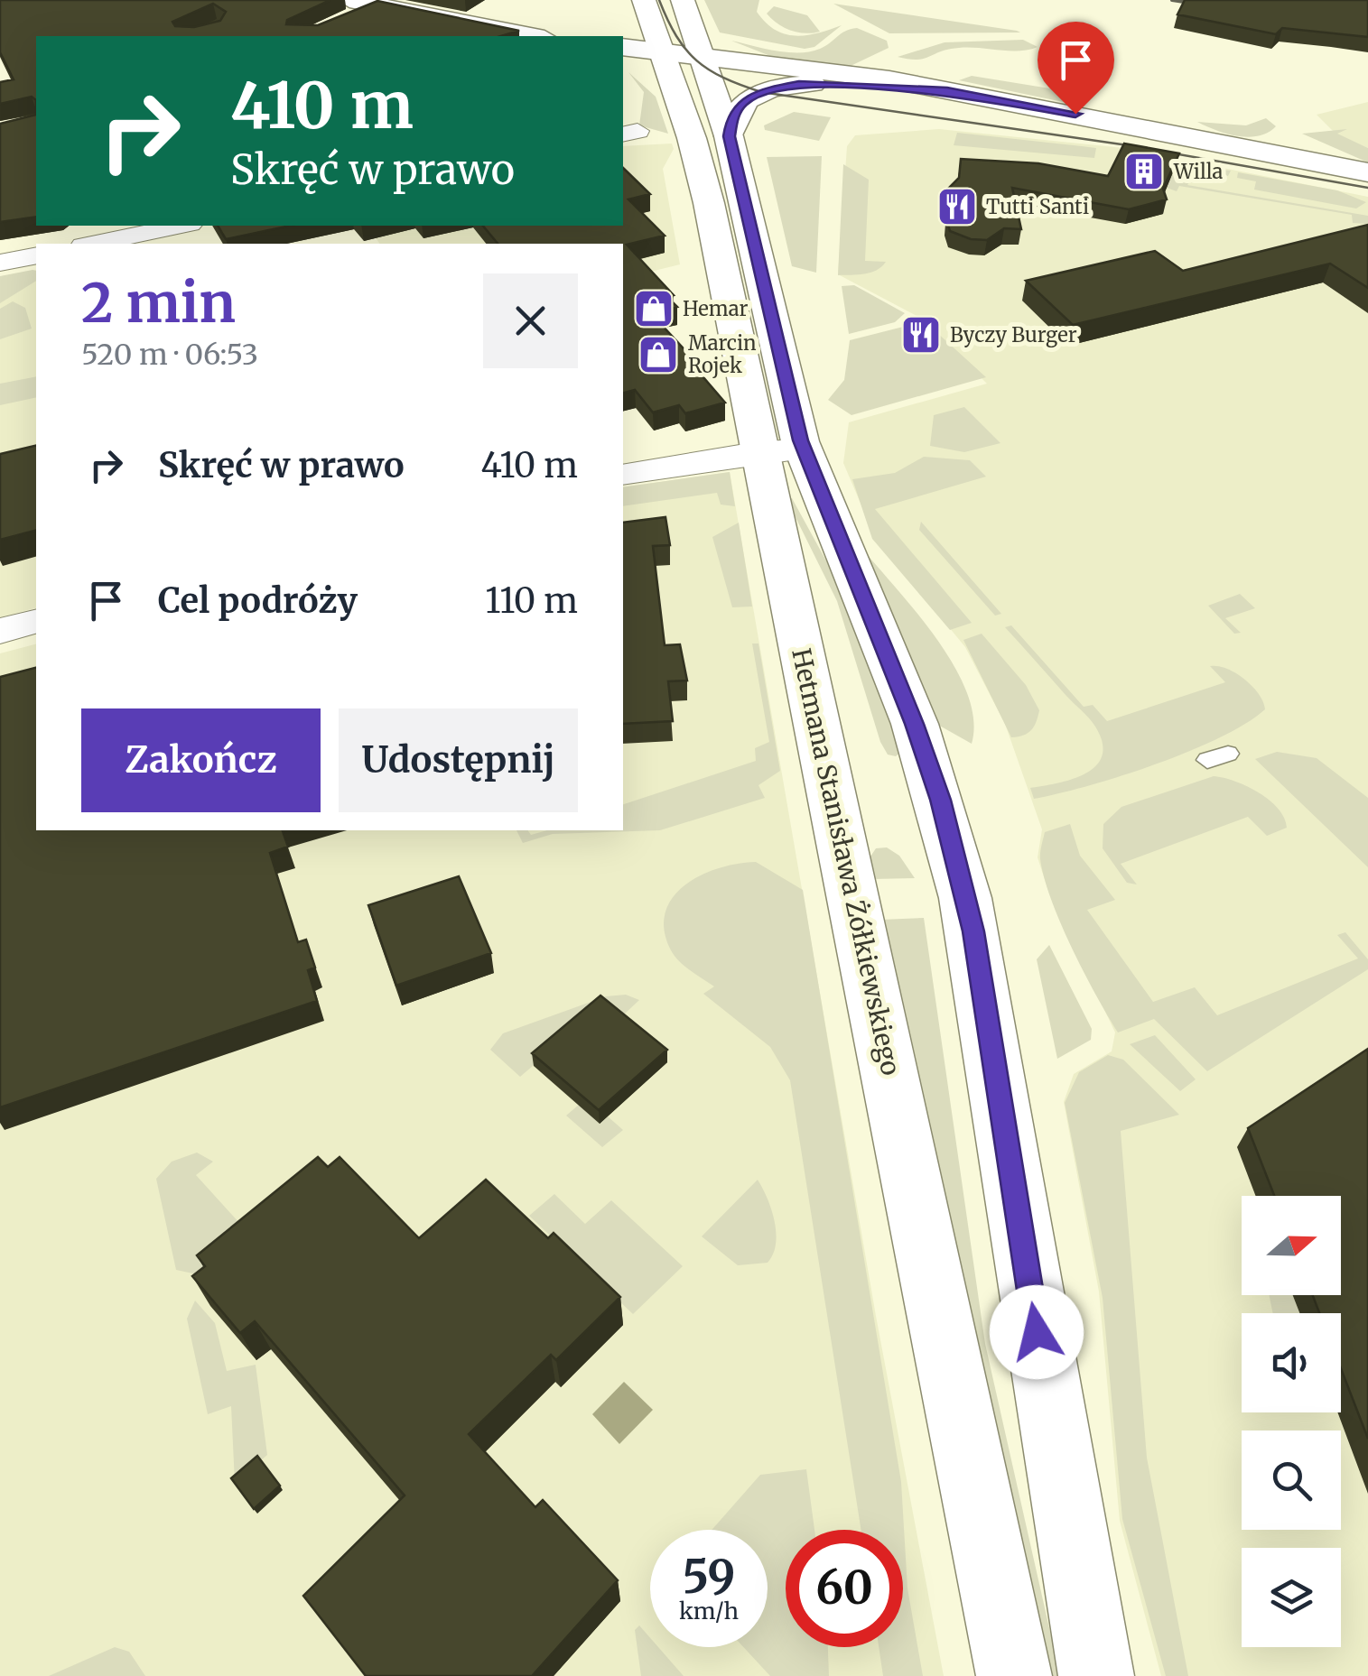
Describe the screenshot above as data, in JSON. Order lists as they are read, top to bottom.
{
  "streets": {
    "main road": ["Hetmana Stanisława Żółkiewskiego"]
  },
  "places": {
    "building": ["Willa"],
    "restaurant": ["Tutti Santi", "Byczy Burger"],
    "shop": ["Hemar", "Marcin Rojek"]
  },
  "north": "right",
  "page": {
    "turn": ["410 m", "Skręć w prawo"],
    "heading": ["2 min", "520 m · 06:53"],
    "list": [
      {
        "name": "Skręć w prawo",
        "value": "410 m"
      },
      {
        "name": "Cel podróży",
        "value": "110 m"
      }
    ],
    "buttons": ["Zakończ", "Udostępnij"],
    "speed": "59 km/h",
    "limit": "60"
  }
}
